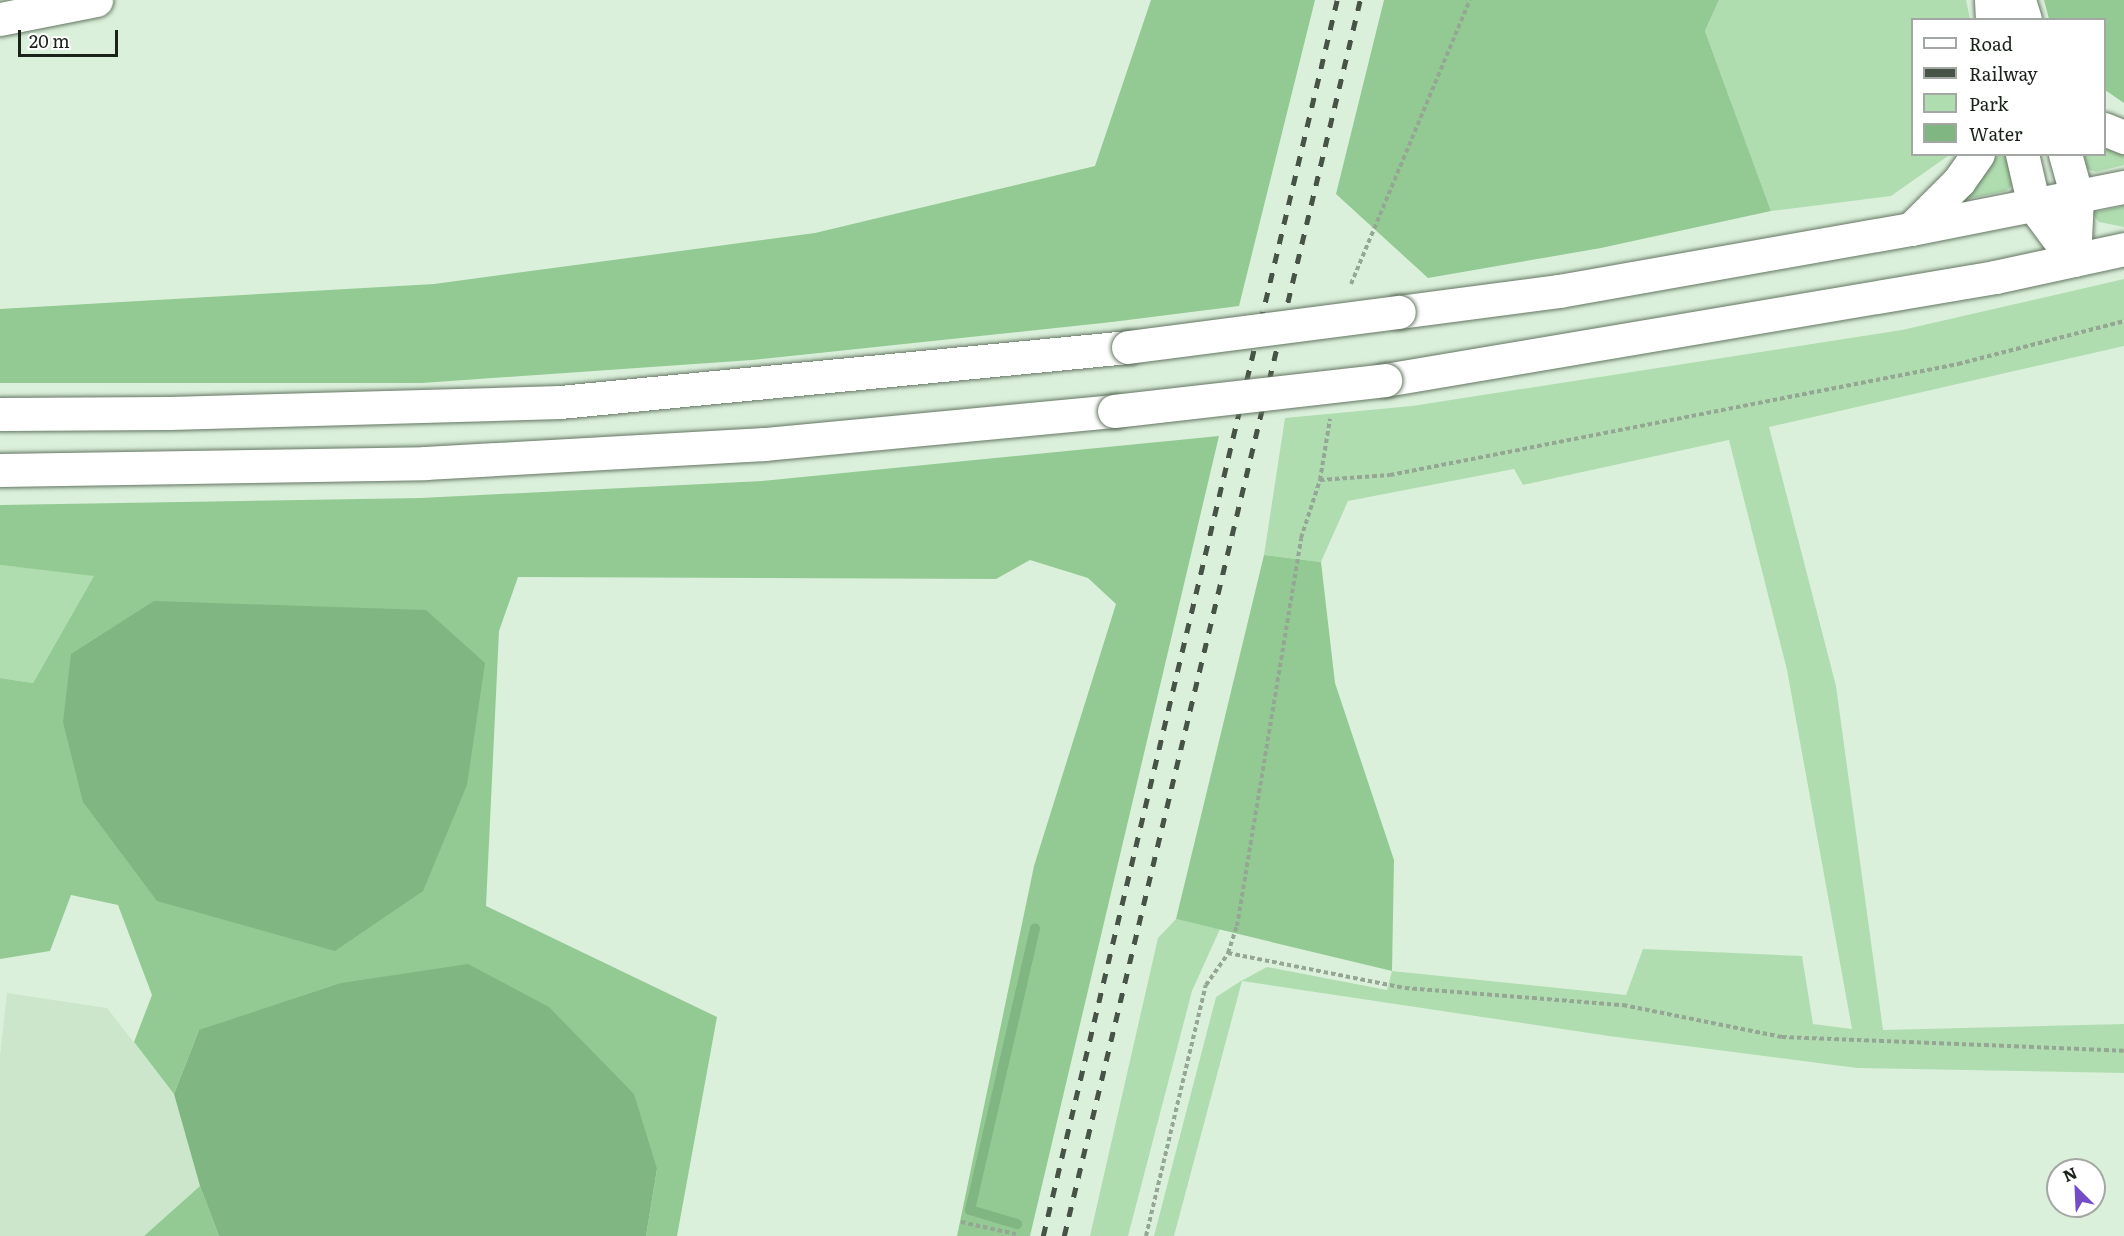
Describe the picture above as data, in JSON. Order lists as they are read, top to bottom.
{
  "legend": [
    "Road",
    "Railway",
    "Park",
    "Water"
  ],
  "scale_bar": "20 m",
  "north": "top left"
}
